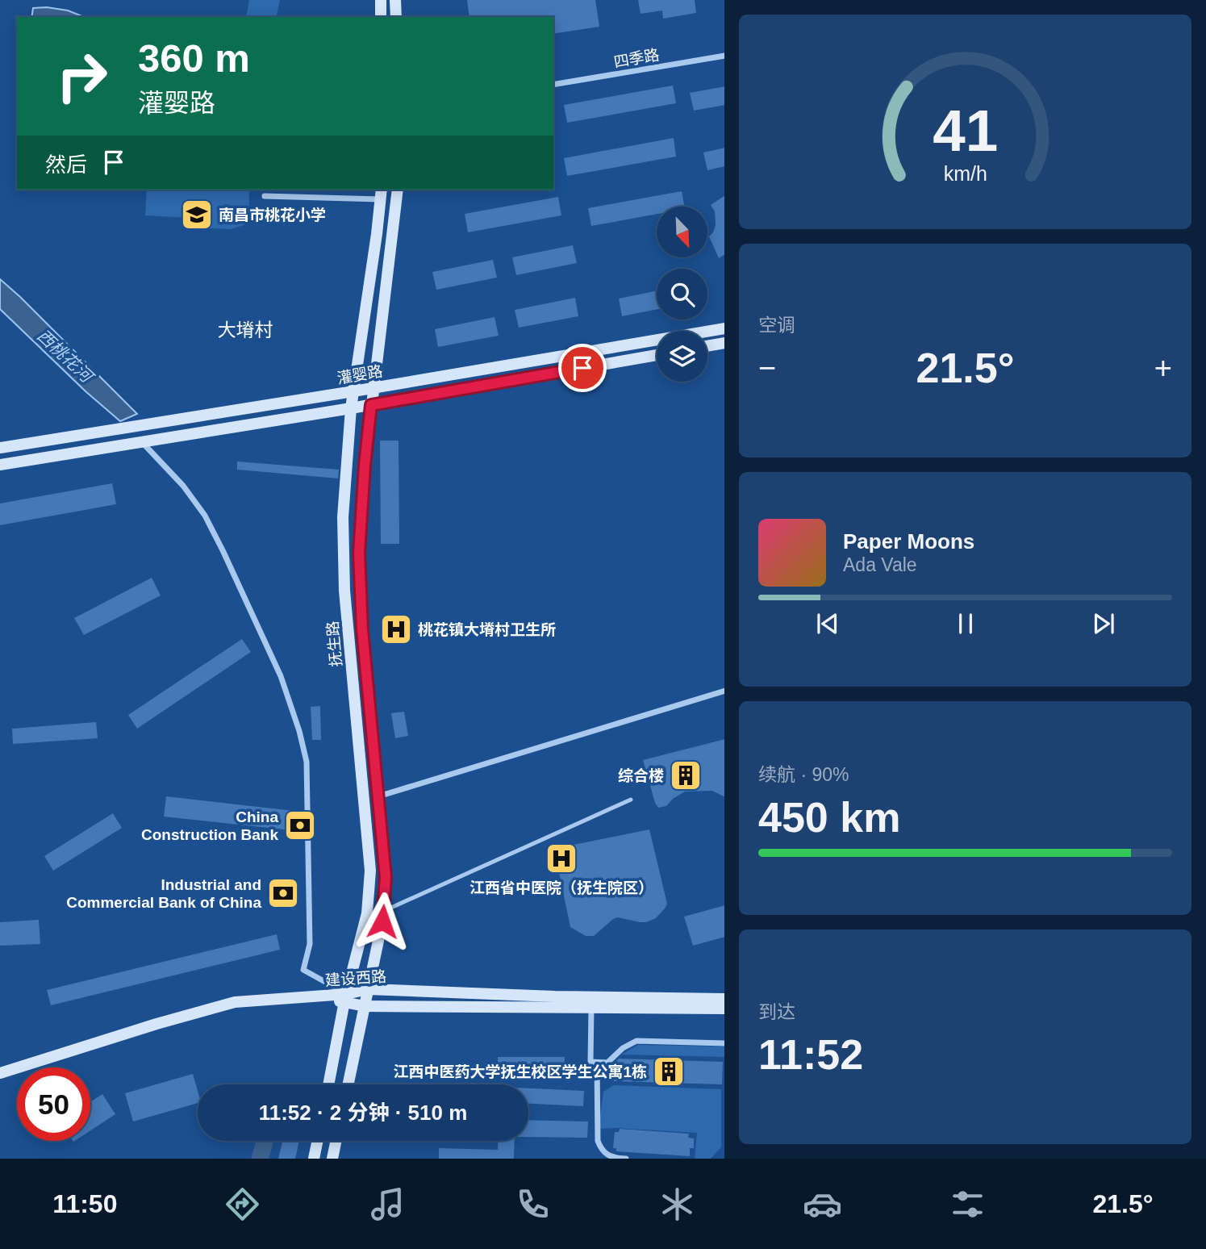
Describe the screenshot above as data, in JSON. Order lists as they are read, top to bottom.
{
  "streets": {
    "main road": ["灌婴路", "抚生路", "建设西路"],
    "street": ["四季路"]
  },
  "crossings": [
    ["灌婴路", "抚生路"],
    ["抚生路", "建设西路"]
  ],
  "districts": ["大塉村"],
  "water": ["西桃花河"],
  "places": {
    "school or university": ["南昌市桃花小学"],
    "hospital": ["桃花镇大塉村卫生所", "江西省中医院（抚生院区）"],
    "building": ["综合楼", "江西中医药大学抚生校区学生公寓1栋"],
    "bank": ["China Construction Bank", "Industrial and Commercial Bank of China"]
  },
  "north": "bottom right",
  "page": {
    "turn": ["360 m", "灌婴路"],
    "then": "然后",
    "tile": [
      "空调",
      ["续航 · 90%", "450 km"],
      ["到达", "11:52"]
    ],
    "heat": ["−", "21.5°", "+"],
    "song": ["Paper Moons", "Ada Vale"],
    "limit": "50",
    "trip": "11:52 · 2 分钟 · 510 m",
    "tabs": ["11:50", "21.5°"],
    "gauge": ["41", "km/h"]
  }
}
